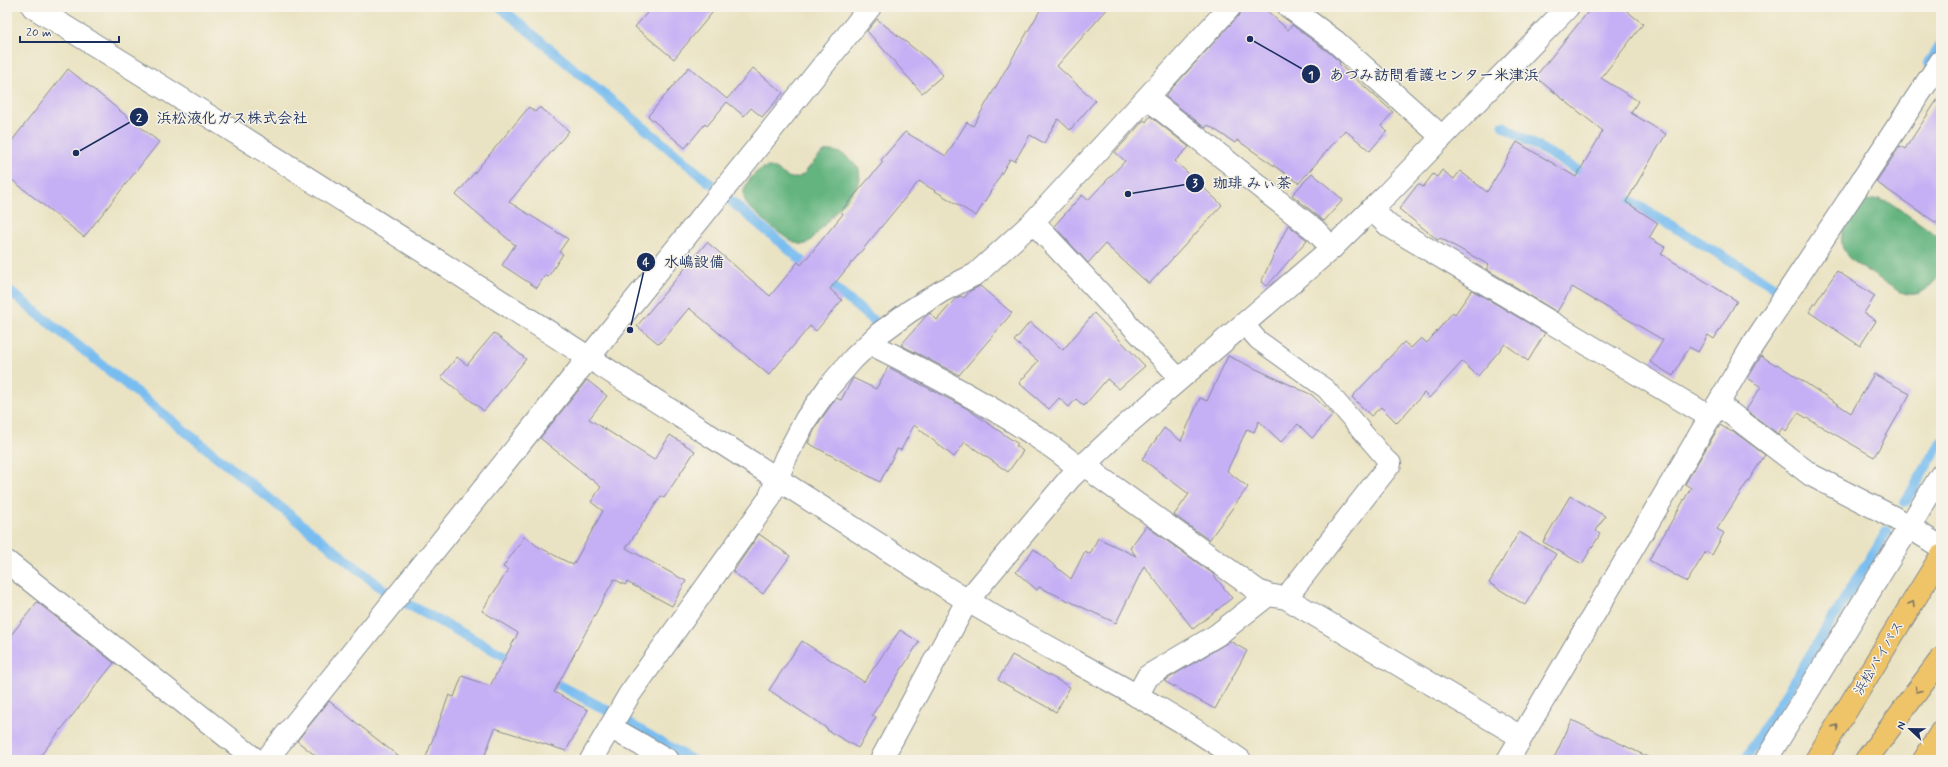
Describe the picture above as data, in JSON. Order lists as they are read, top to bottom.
{
  "streets": {
    "highway": ["浜松バイパス"]
  },
  "places": [
    "あづみ訪問看護センター米津浜",
    "浜松液化ガス株式会社",
    "珈琲 みぃ茶",
    "水嶋設備"
  ],
  "scale_bar": "20 m",
  "north": "left"
}
